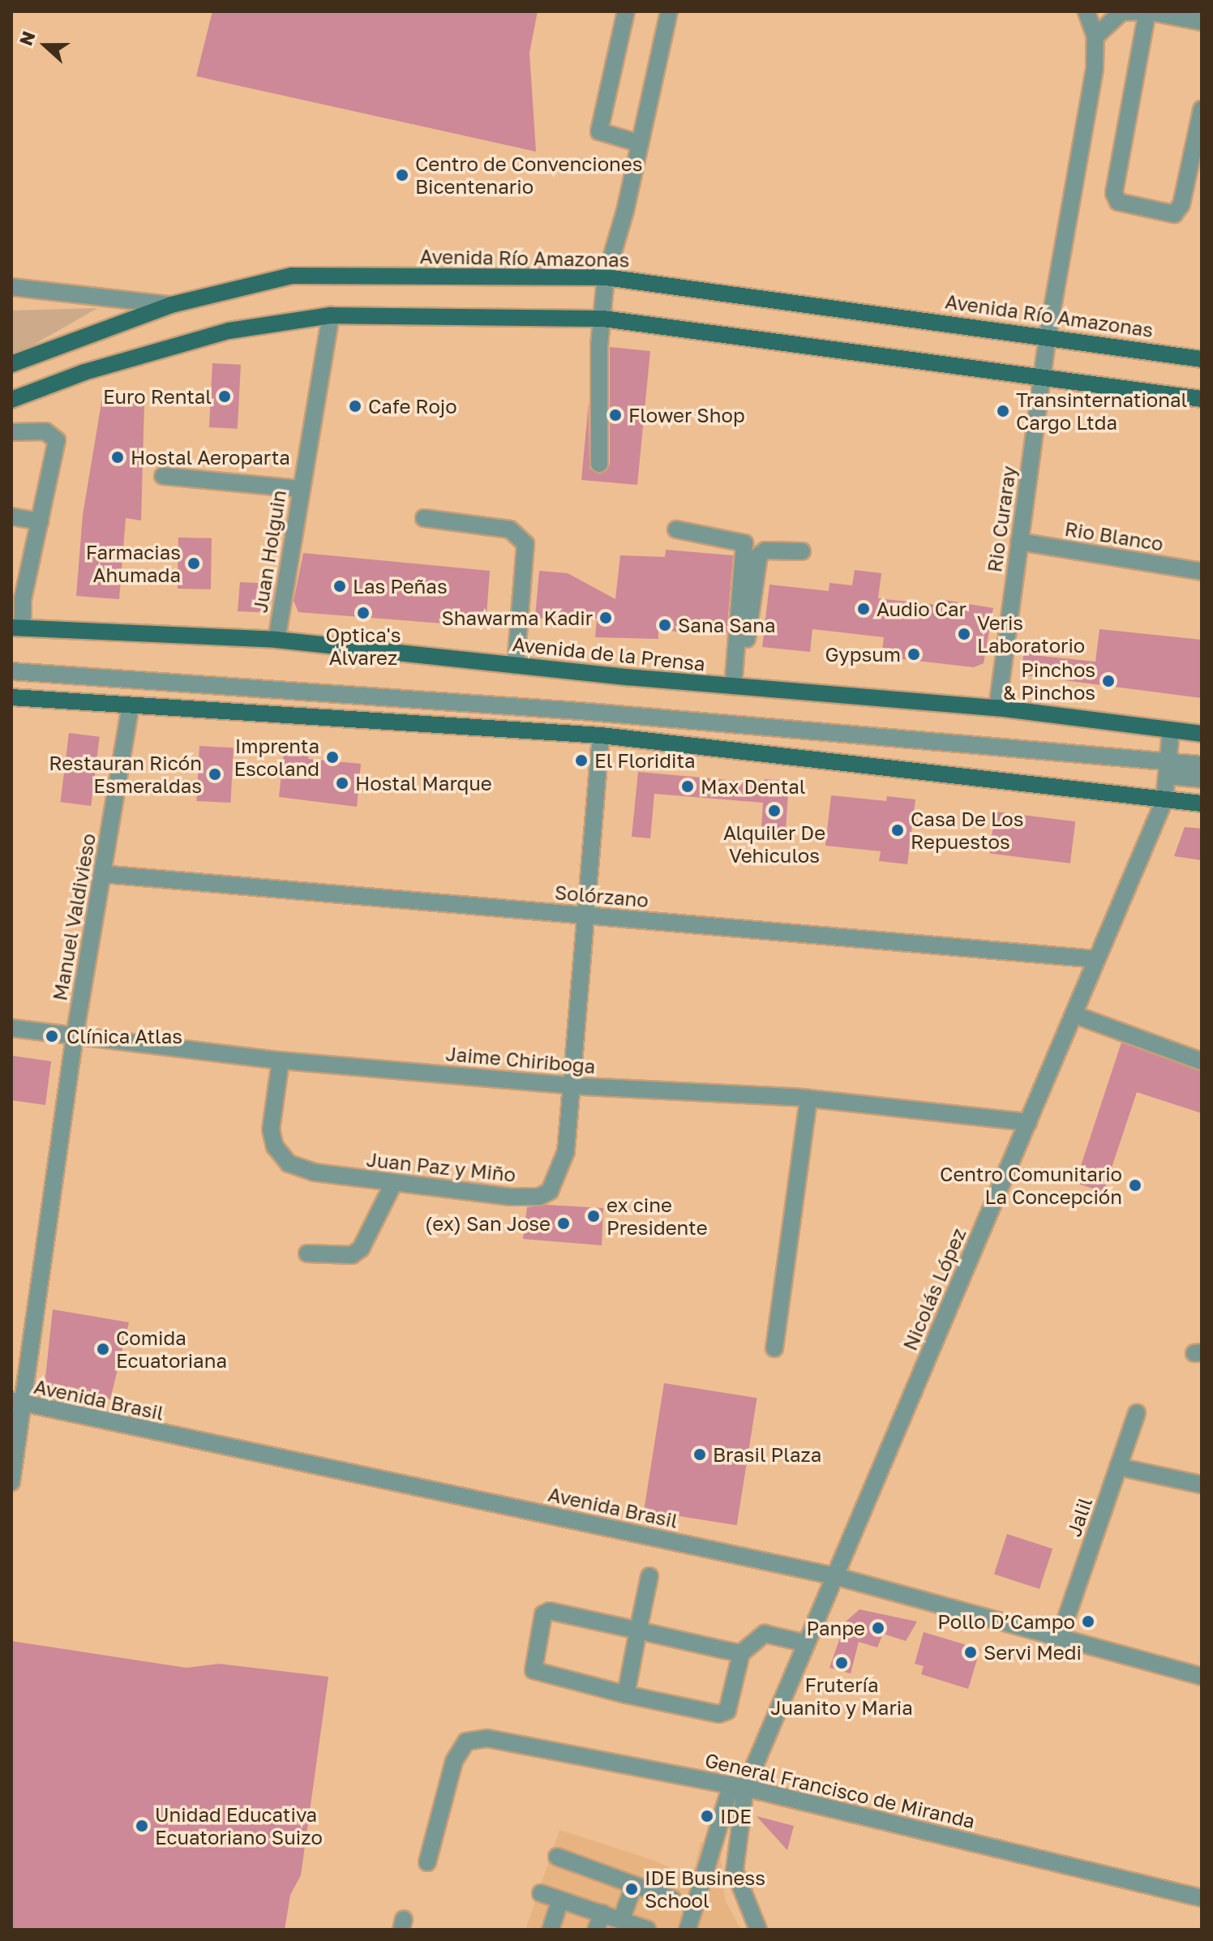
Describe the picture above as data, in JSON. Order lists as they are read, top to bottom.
{
  "streets": {
    "main road": ["Avenida Río Amazonas", "Avenida de la Prensa"],
    "street": [
      "Rio Curaray",
      "Rio Blanco",
      "Juan Holguin",
      "Solórzano",
      "Manuel Valdivieso",
      "Jaime Chiriboga",
      "Juan Paz y Miño",
      "Nicolás López",
      "Avenida Brasil",
      "Jalil",
      "General Francisco de Miranda"
    ]
  },
  "crossings": [
    ["Avenida Río Amazonas", "Rio Curaray"],
    ["Rio Curaray", "Rio Blanco"],
    ["Rio Curaray", "Avenida de la Prensa"],
    ["Juan Holguin", "Avenida de la Prensa"],
    ["Avenida de la Prensa", "Nicolás López"],
    ["Solórzano", "Manuel Valdivieso"],
    ["Solórzano", "Juan Paz y Miño"],
    ["Solórzano", "Nicolás López"],
    ["Manuel Valdivieso", "Jaime Chiriboga"],
    ["Manuel Valdivieso", "Avenida Brasil"],
    ["Jaime Chiriboga", "Juan Paz y Miño"],
    ["Jaime Chiriboga", "Nicolás López"],
    ["Nicolás López", "Avenida Brasil"],
    ["Nicolás López", "General Francisco de Miranda"],
    ["Avenida Brasil", "Jalil"]
  ],
  "places": [
    "Centro de Convenciones Bicentenario",
    "Euro Rental",
    "Cafe Rojo",
    "Transinternational Cargo Ltda",
    "Flower Shop",
    "Hostal Aeroparta",
    "Farmacias Ahumada",
    "Las Peñas",
    "Audio Car",
    "Optica's Alvarez",
    "Shawarma Kadir",
    "Sana Sana",
    "Veris Laboratorio",
    "Gypsum",
    "Pinchos & Pinchos",
    "Imprenta Escoland",
    "El Floridita",
    "Restauran Ricón Esmeraldas",
    "Hostal Marque",
    "Max Dental",
    "Alquiler De Vehiculos",
    "Casa De Los Repuestos",
    "Clínica Atlas",
    "Centro Comunitario La Concepción",
    "ex cine Presidente",
    "(ex) San Jose",
    "Comida Ecuatoriana",
    "Brasil Plaza",
    "Pollo D’Campo",
    "Panpe",
    "Servi Medi",
    "Frutería Juanito y Maria",
    "IDE",
    "Unidad Educativa Ecuatoriano Suizo",
    "IDE Business School"
  ],
  "north": "left"
}
